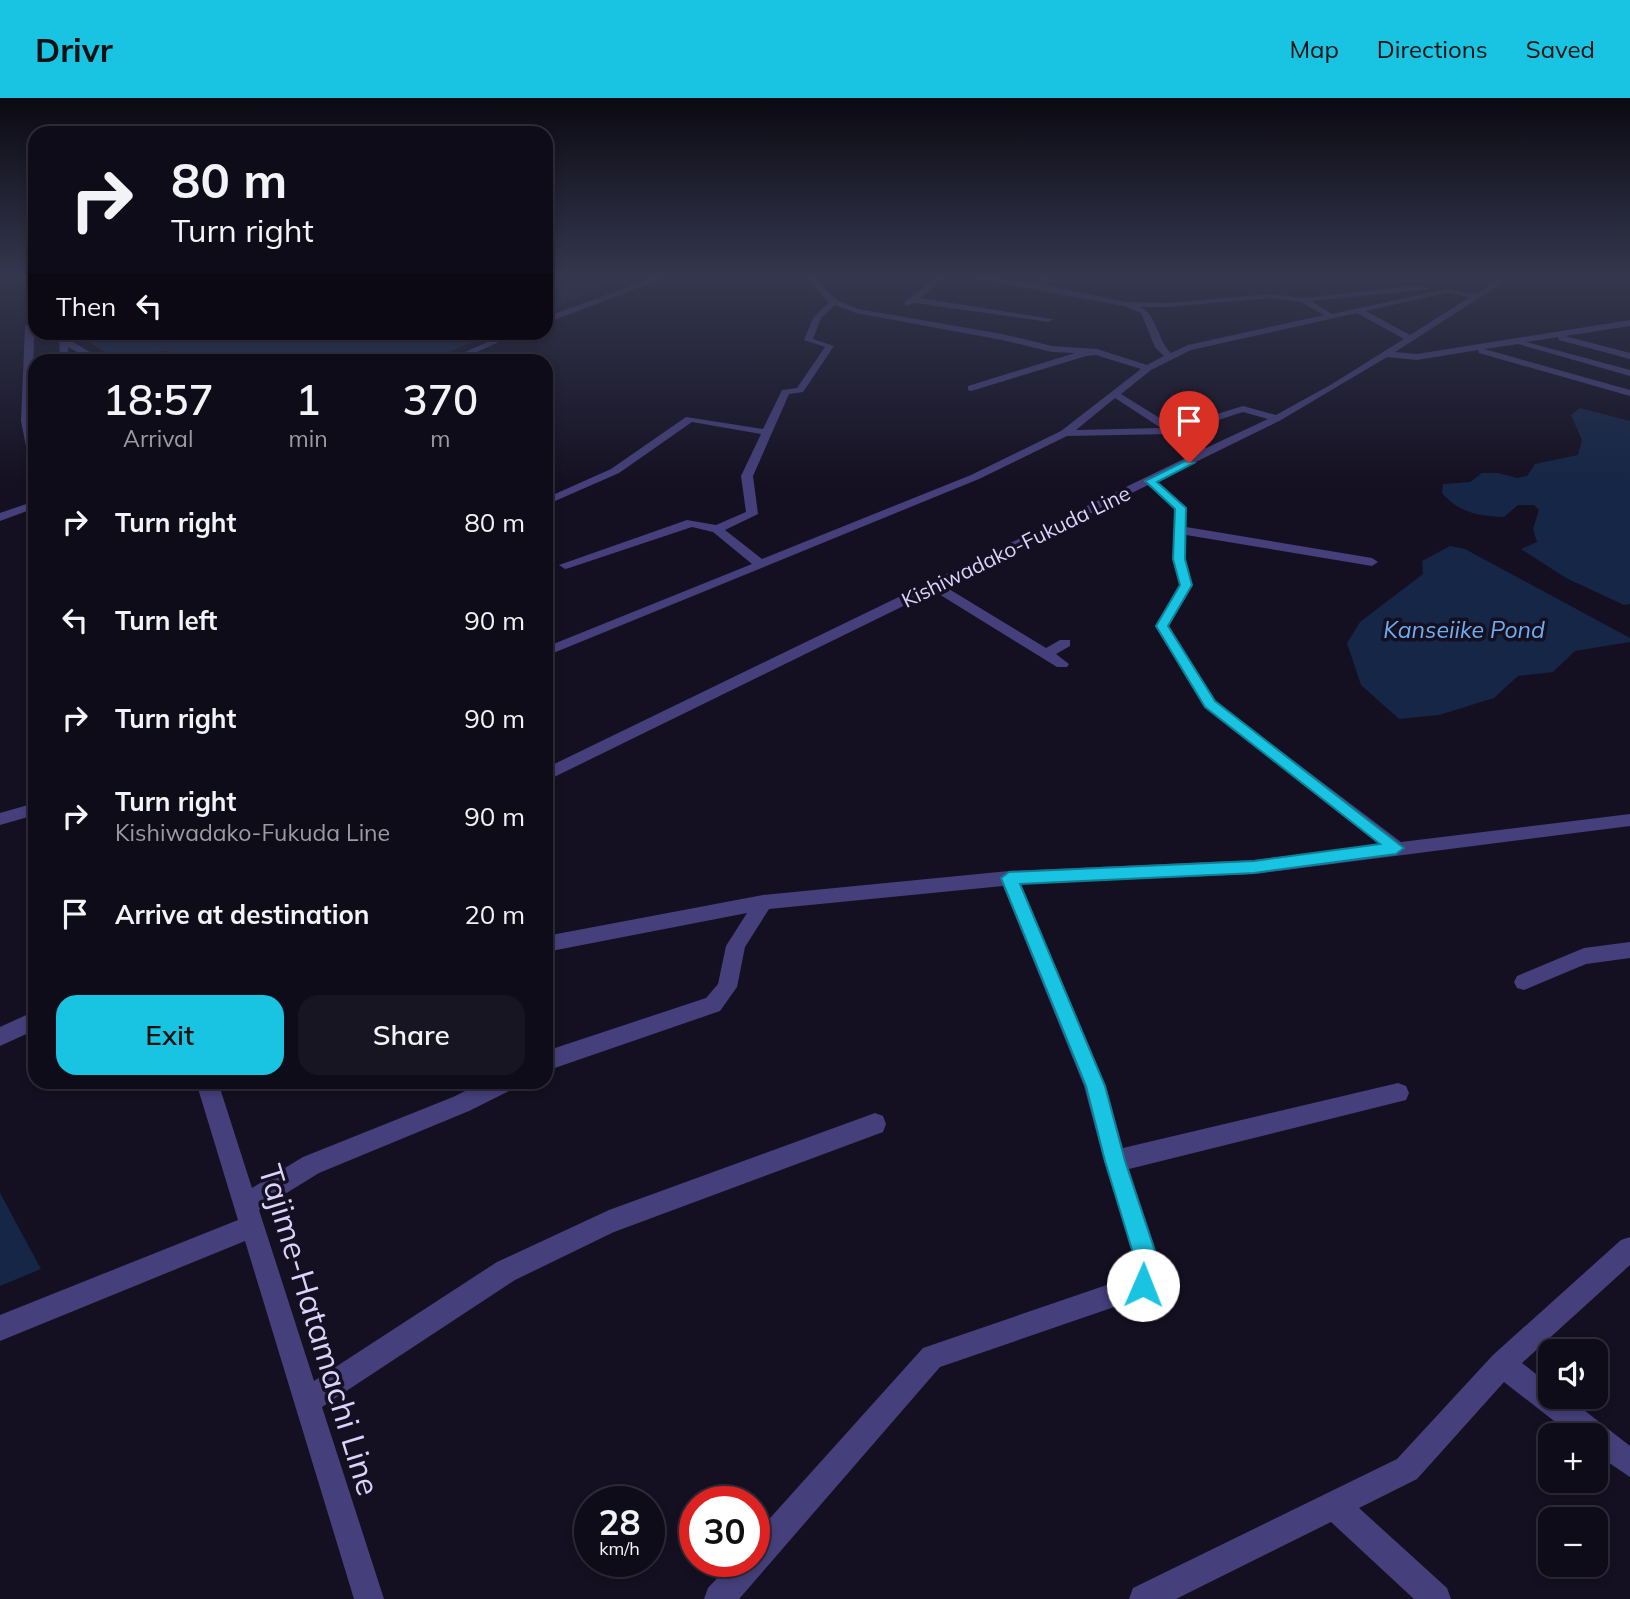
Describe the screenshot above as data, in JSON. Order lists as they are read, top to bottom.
{
  "streets": {
    "street": ["Kishiwadako-Fukuda Line", "Tajime-Hatamachi Line"]
  },
  "water": ["Kanseiike Pond"],
  "page": {
    "header": "Drivr",
    "nav": ["Map", "Directions", "Saved"],
    "turn": ["80 m", "Turn right"],
    "then": "Then",
    "eta": [
      "18:57",
      "Arrival",
      "1",
      "min",
      "370",
      "m"
    ],
    "list": [
      {
        "name": "Turn right",
        "value": "80 m"
      },
      {
        "name": "Turn left",
        "value": "90 m"
      },
      {
        "name": "Turn right",
        "value": "90 m"
      },
      {
        "name": "Turn right",
        "note": "Kishiwadako-Fukuda Line",
        "value": "90 m"
      },
      {
        "name": "Arrive at destination",
        "value": "20 m"
      }
    ],
    "buttons": ["Exit", "Share"],
    "map_buttons": ["+", "−"],
    "speed": "28 km/h",
    "limit": "30"
  }
}
